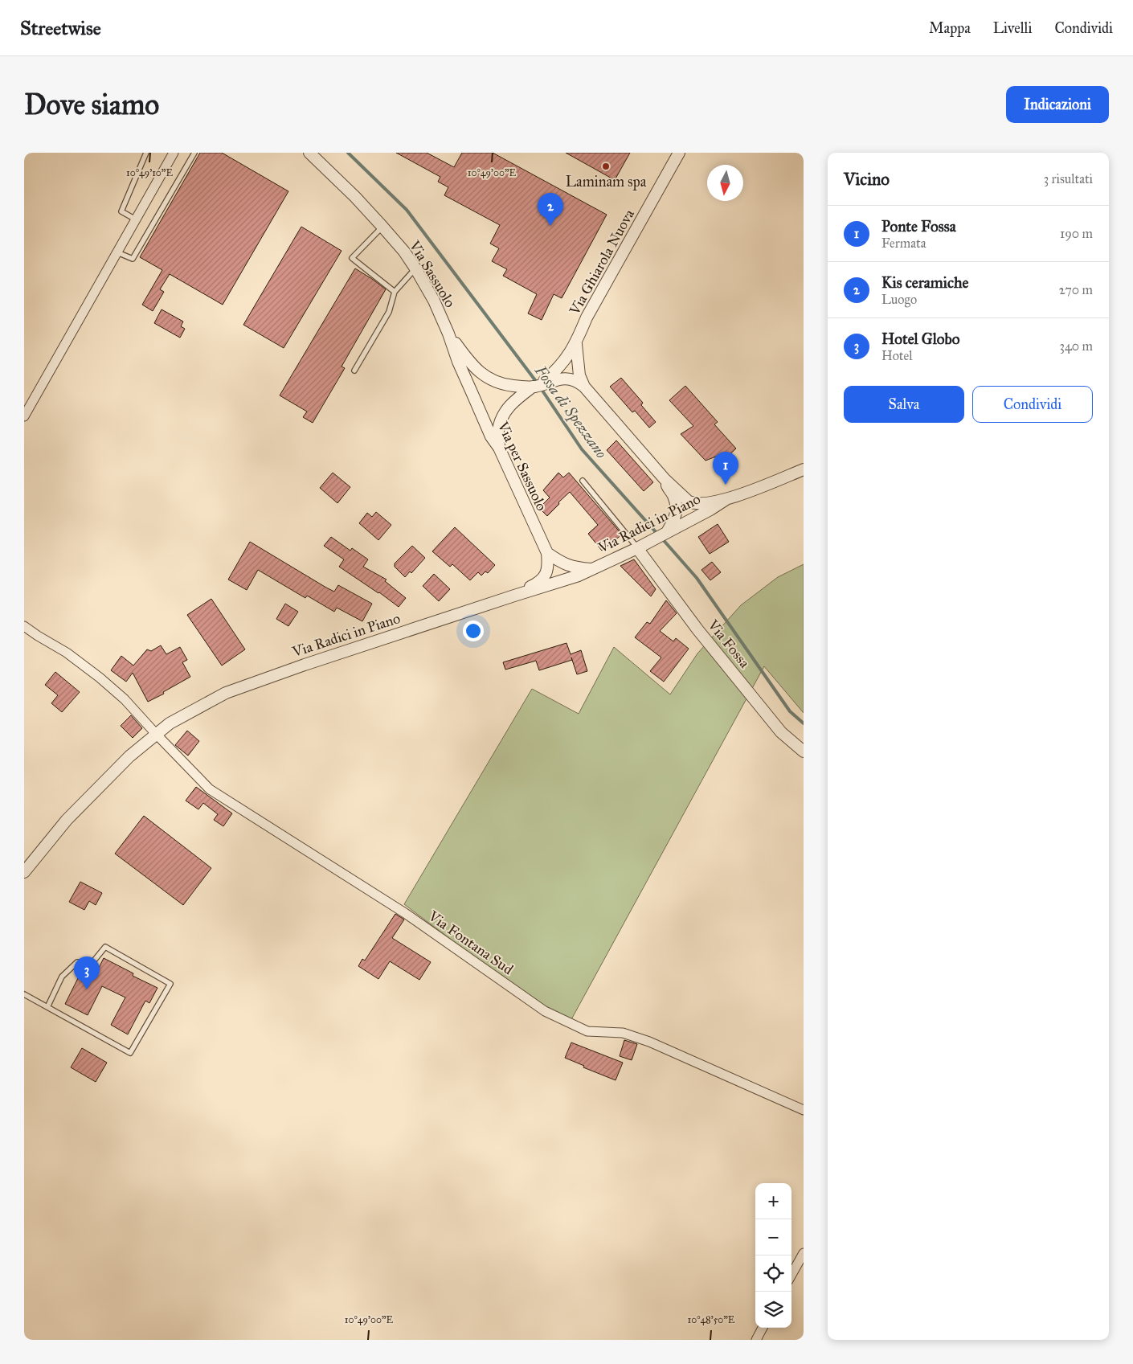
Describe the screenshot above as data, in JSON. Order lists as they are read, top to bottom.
{
  "streets": {
    "street": [
      "Via Ghiarola Nuova",
      "Via Sassuolo",
      "Via per Sassuolo",
      "Via Radici in Piano",
      "Via Fossa",
      "Via Fontana Sud"
    ]
  },
  "crossings": [
    ["Via Sassuolo", "Via per Sassuolo"],
    ["Via Radici in Piano", "Via Fossa"],
    ["Via Radici in Piano", "Via Fontana Sud"]
  ],
  "water": ["Fossa di Spezzano"],
  "places": ["Laminam spa"],
  "north": "bottom",
  "page": {
    "header": "Streetwise",
    "nav": ["Mappa", "Livelli", "Condividi"],
    "buttons": [
      "Indicazioni",
      ["Salva", "Condividi"]
    ],
    "title": "Dove siamo",
    "heading": ["Vicino", "3 risultati"],
    "pins": ["2", "1", "3"],
    "list": [
      {
        "mark": "1",
        "name": "Ponte Fossa",
        "note": "Fermata",
        "value": "190 m"
      },
      {
        "mark": "2",
        "name": "Kis ceramiche",
        "note": "Luogo",
        "value": "270 m"
      },
      {
        "mark": "3",
        "name": "Hotel Globo",
        "note": "Hotel",
        "value": "340 m"
      }
    ],
    "map_buttons": ["+", "−"]
  },
  "coordinates": ["10°49'10\"E", "10°49'00\"E", "10°48'50\"E"]
}
